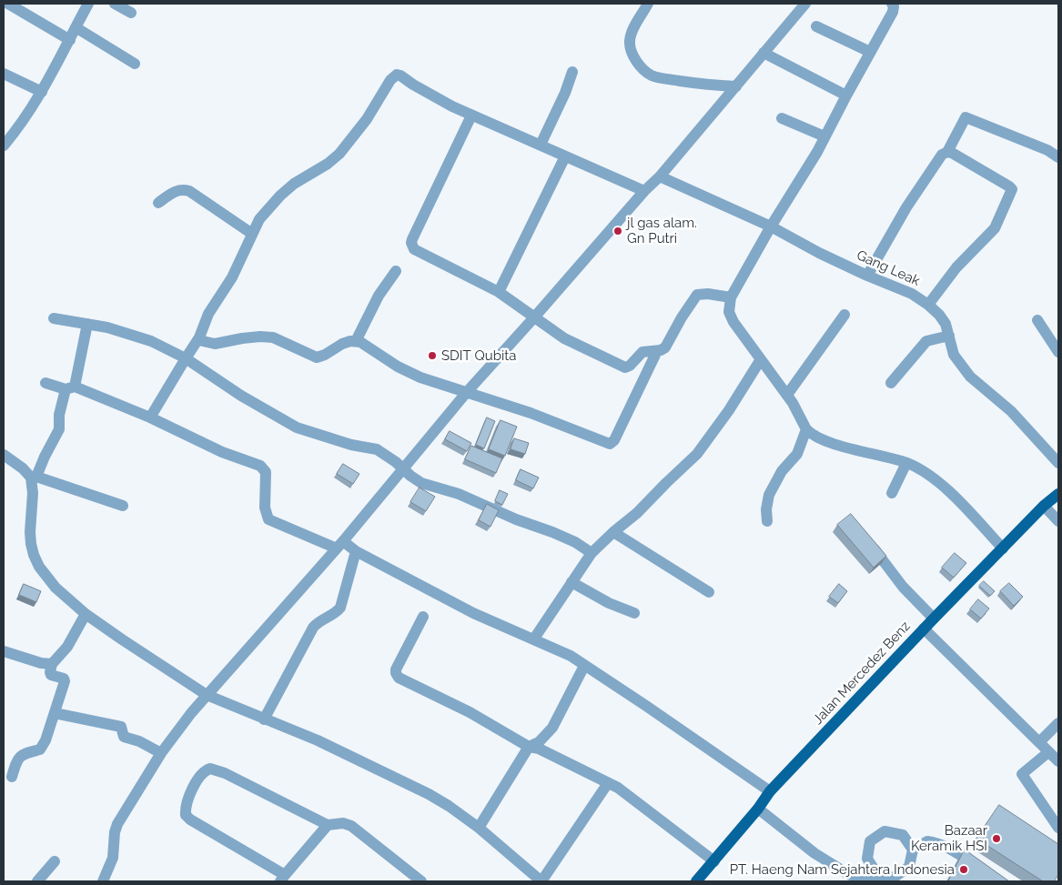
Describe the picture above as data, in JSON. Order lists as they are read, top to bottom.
{
  "streets": {
    "main road": ["Jalan Mercedez Benz"],
    "street": ["Gang Leak"]
  },
  "places": [
    "jl gas alam. Gn Putri",
    "SDIT Qubita",
    "Bazaar Keramik HSI",
    "PT. Haeng Nam Sejahtera Indonesia"
  ]
}
